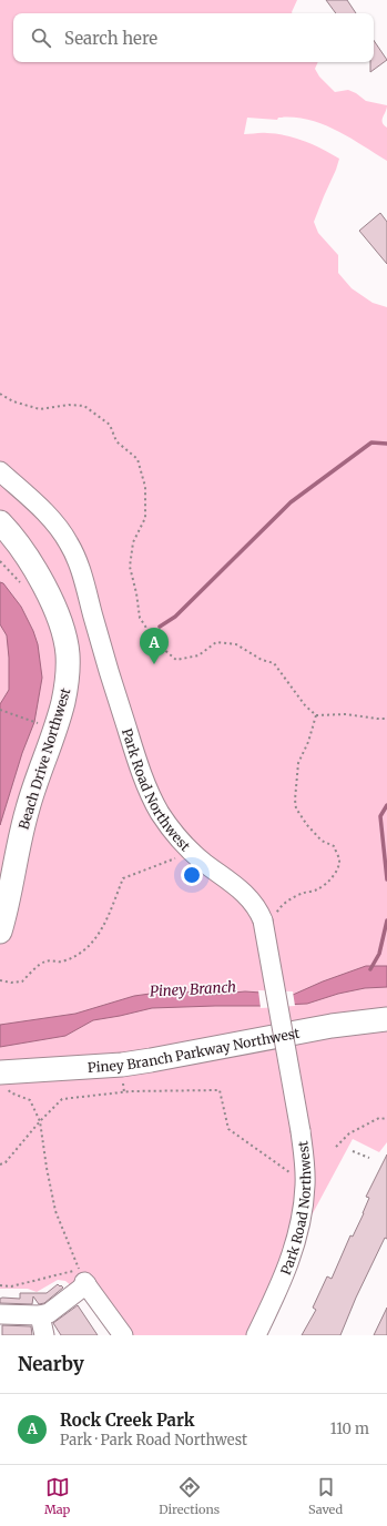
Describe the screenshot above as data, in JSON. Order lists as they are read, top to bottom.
{
  "streets": {
    "main road": ["Beach Drive Northwest", "Piney Branch Parkway Northwest"],
    "street": ["Park Road Northwest"]
  },
  "water": ["Piney Branch"],
  "page": {
    "search": "Search here",
    "pins": "A",
    "heading": "Nearby",
    "list": [
      {
        "mark": "A",
        "name": "Rock Creek Park",
        "note": "Park · Park Road Northwest",
        "value": "110 m"
      }
    ],
    "nav": ["Map", "Directions", "Saved"]
  }
}
